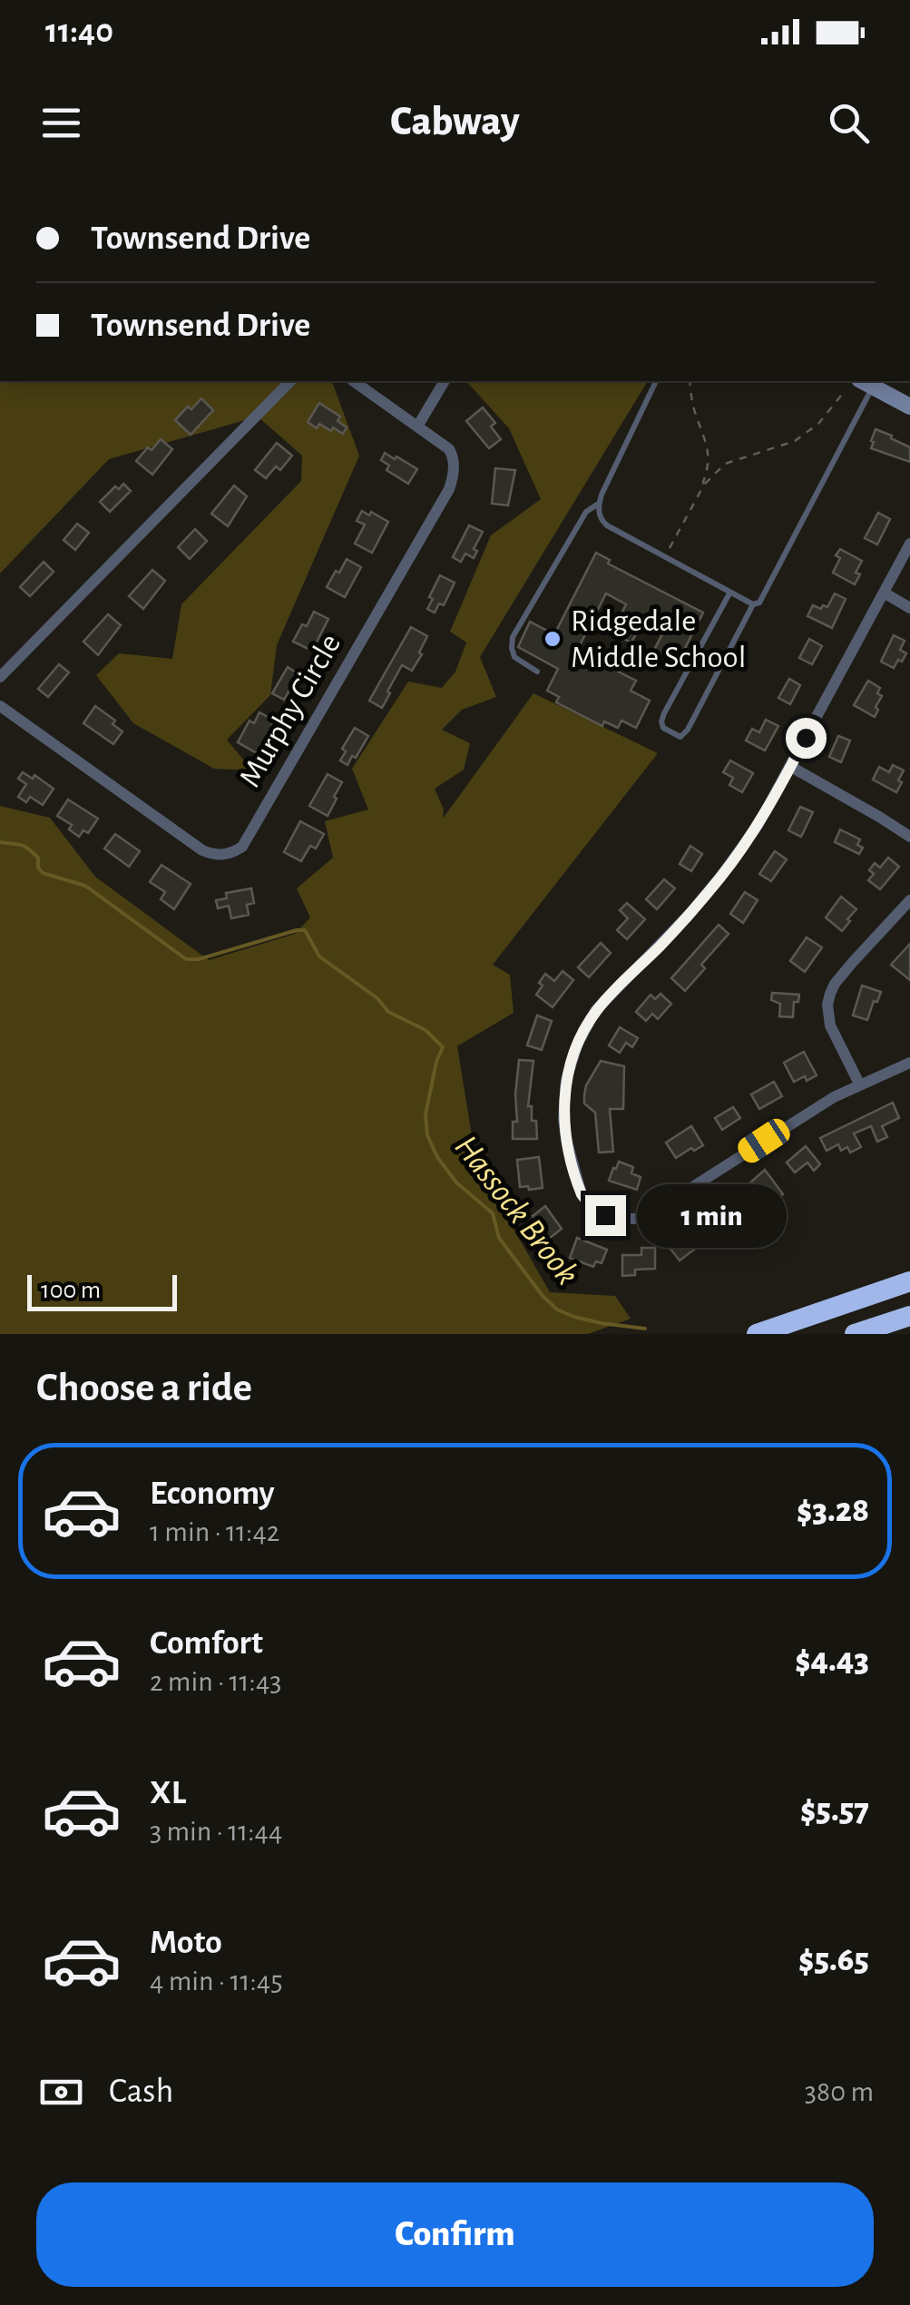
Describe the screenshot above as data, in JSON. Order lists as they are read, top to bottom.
{
  "streets": {
    "street": ["Murphy Circle"]
  },
  "water": ["Hassock Brook"],
  "places": ["Ridgedale Middle School"],
  "scale_bar": "100 m",
  "page": {
    "status": "11:40",
    "header": "Cabway",
    "banner": ["Townsend Drive", "Townsend Drive"],
    "bubble": "1 min",
    "scale": "100 m",
    "heading": "Choose a ride",
    "list": [
      {
        "name": "Economy",
        "note": "1 min · 11:42",
        "value": "$3.28"
      },
      {
        "name": "Comfort",
        "note": "2 min · 11:43",
        "value": "$4.43"
      },
      {
        "name": "XL",
        "note": "3 min · 11:44",
        "value": "$5.57"
      },
      {
        "name": "Moto",
        "note": "4 min · 11:45",
        "value": "$5.65"
      }
    ],
    "pay": ["Cash", "380 m"],
    "buttons": "Confirm"
  }
}
